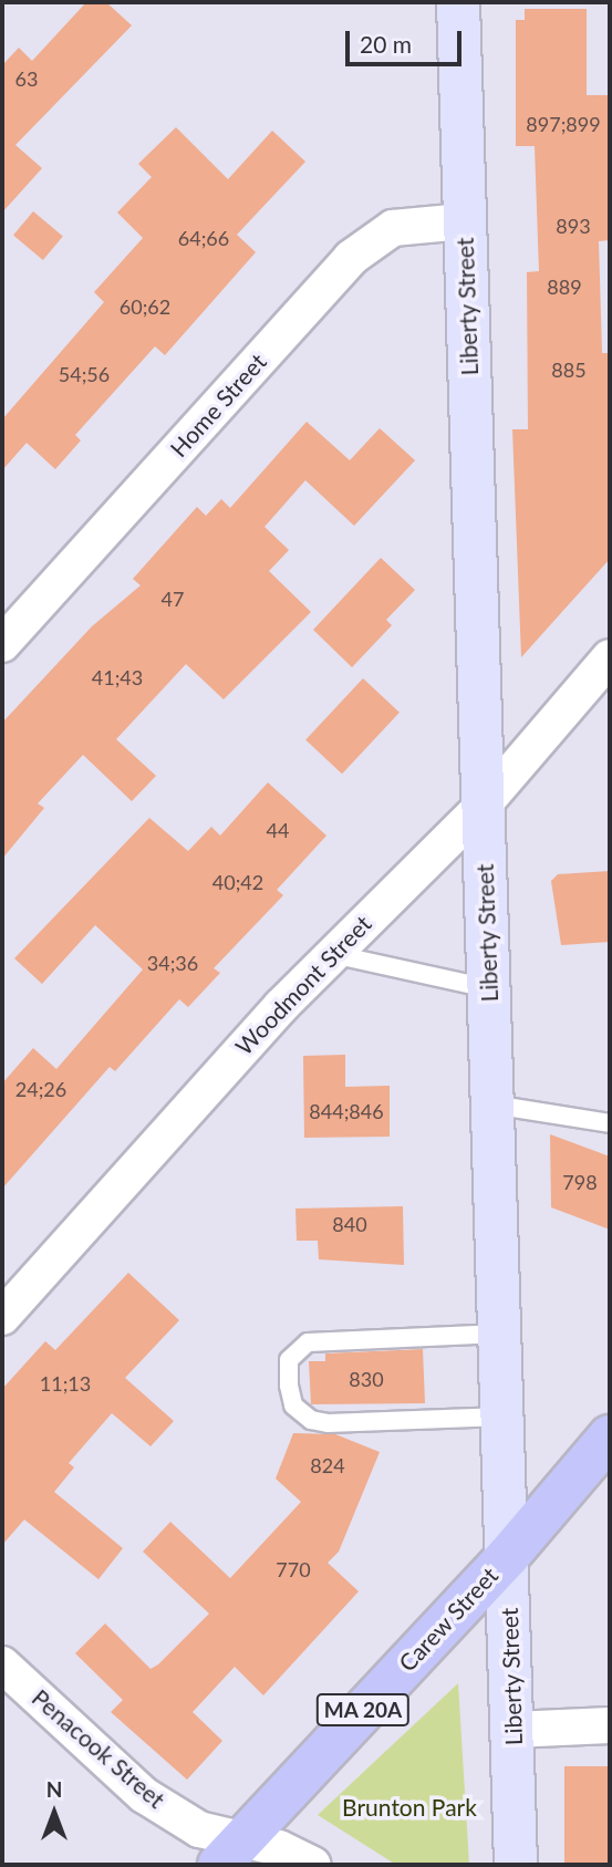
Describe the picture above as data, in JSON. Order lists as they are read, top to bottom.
{
  "streets": {
    "main road": ["Liberty Street", "Carew Street", "MA 20A"],
    "street": ["Home Street", "Woodmont Street", "Penacook Street"]
  },
  "crossings": [
    ["Liberty Street", "Home Street"],
    ["Liberty Street", "Woodmont Street"],
    ["Liberty Street", "Carew Street"],
    ["Carew Street", "Penacook Street"]
  ],
  "parks": ["Brunton Park"],
  "house_numbers": [
    "63",
    "897;899",
    "893",
    "64;66",
    "889",
    "60;62",
    "885",
    "54;56",
    "47",
    "41;43",
    "44",
    "40;42",
    "34;36",
    "24;26",
    "844;846",
    "798",
    "840",
    "830",
    "11;13",
    "824",
    "770"
  ],
  "scale_bar": "20 m",
  "north": "top"
}
